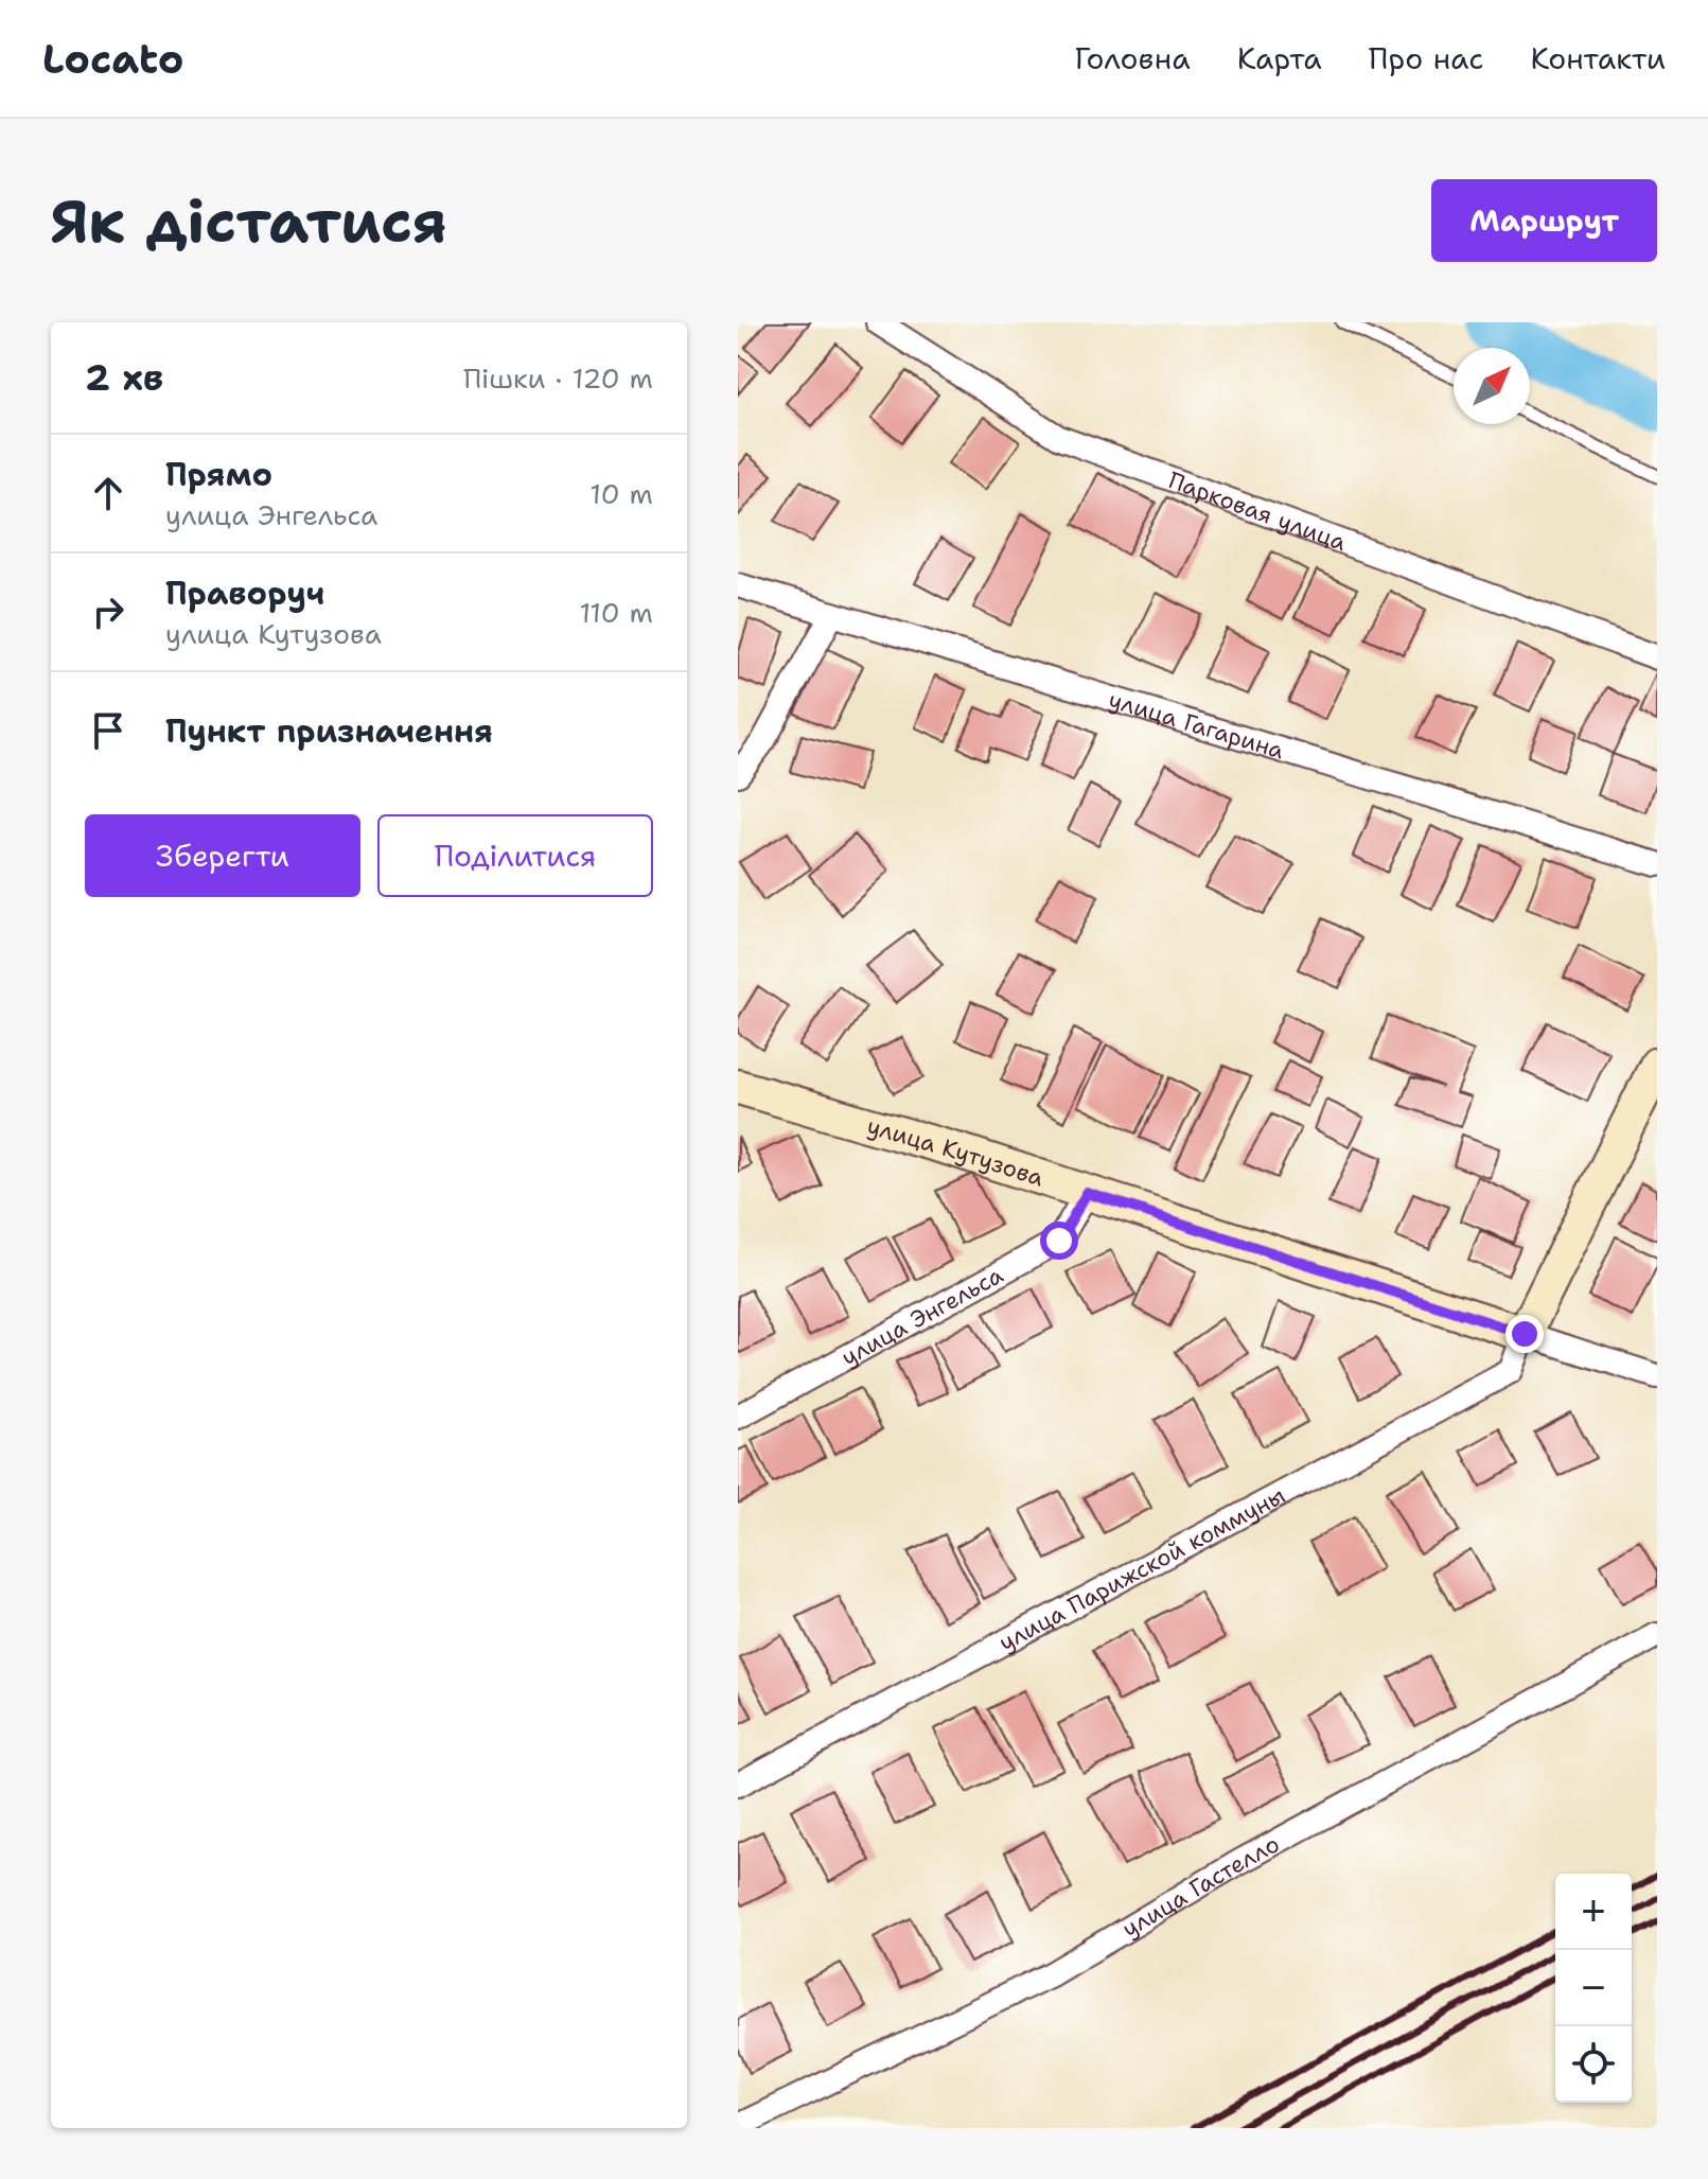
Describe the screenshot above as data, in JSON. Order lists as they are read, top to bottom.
{
  "streets": {
    "main road": ["улица Кутузова"],
    "street": [
      "Парковая улица",
      "улица Гагарина",
      "улица Энгельса",
      "улица Парижской коммуны",
      "улица Гастелло"
    ]
  },
  "crossings": [
    ["улица Кутузова", "улица Энгельса"],
    ["улица Кутузова", "улица Парижской коммуны"]
  ],
  "north": "top right",
  "page": {
    "header": "Locato",
    "nav": [
      "Головна",
      "Карта",
      "Про нас",
      "Контакти"
    ],
    "buttons": [
      "Маршрут",
      ["Зберегти", "Поділитися"]
    ],
    "title": "Як дістатися",
    "heading": ["2 хв", "Пішки · 120 m"],
    "list": [
      ["Прямо", "улица Энгельса", "10 m"],
      ["Праворуч", "улица Кутузова", "110 m"],
      "Пункт призначення"
    ],
    "map_buttons": ["+", "−"]
  }
}
